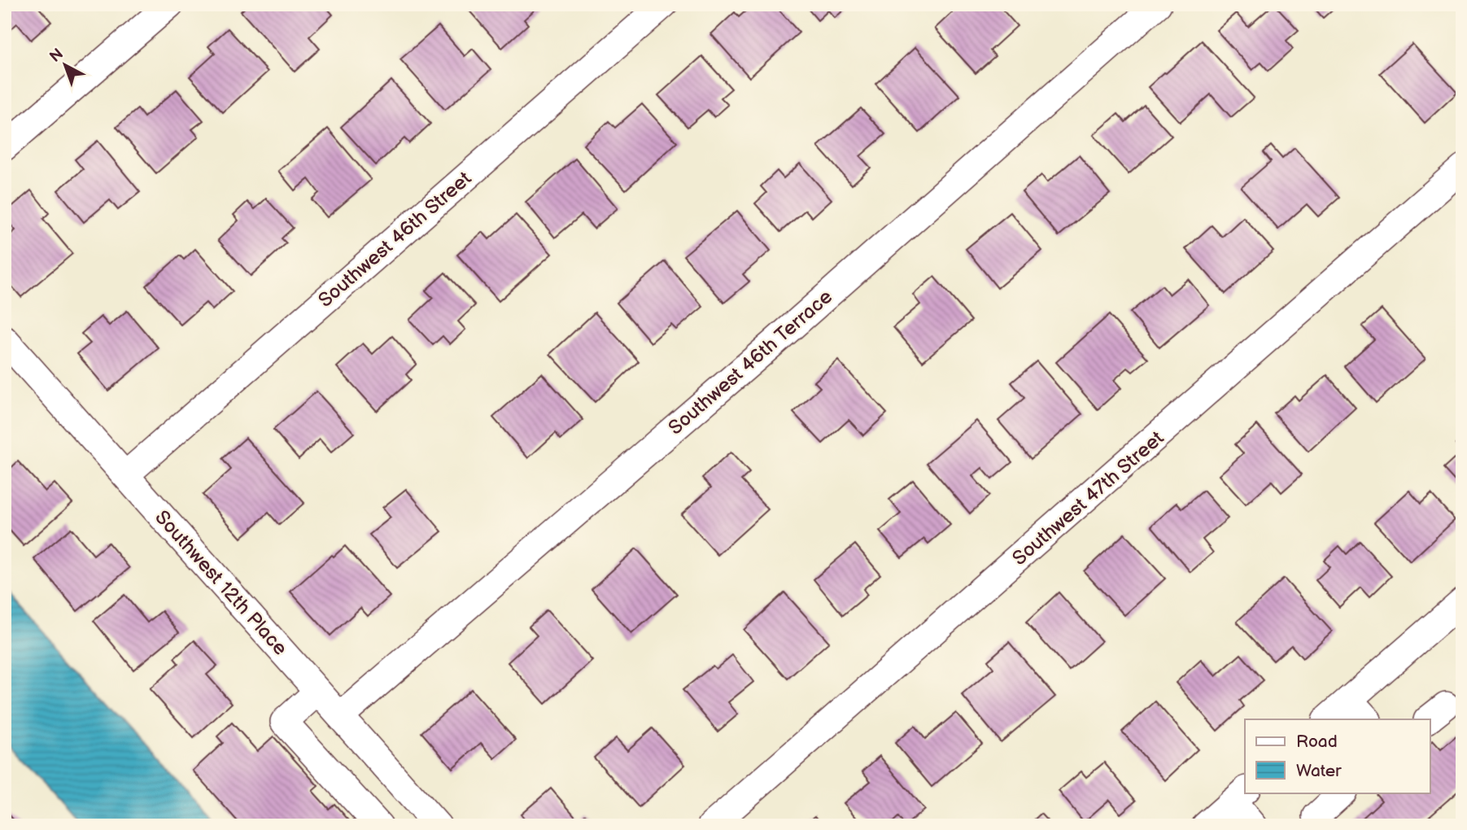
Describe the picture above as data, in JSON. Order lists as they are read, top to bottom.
{
  "streets": {
    "street": [
      "Southwest 46th Street",
      "Southwest 46th Terrace",
      "Southwest 47th Street",
      "Southwest 12th Place"
    ]
  },
  "crossings": [
    ["Southwest 46th Street", "Southwest 12th Place"],
    ["Southwest 46th Terrace", "Southwest 12th Place"]
  ],
  "legend": ["Road", "Water"],
  "north": "top left"
}
